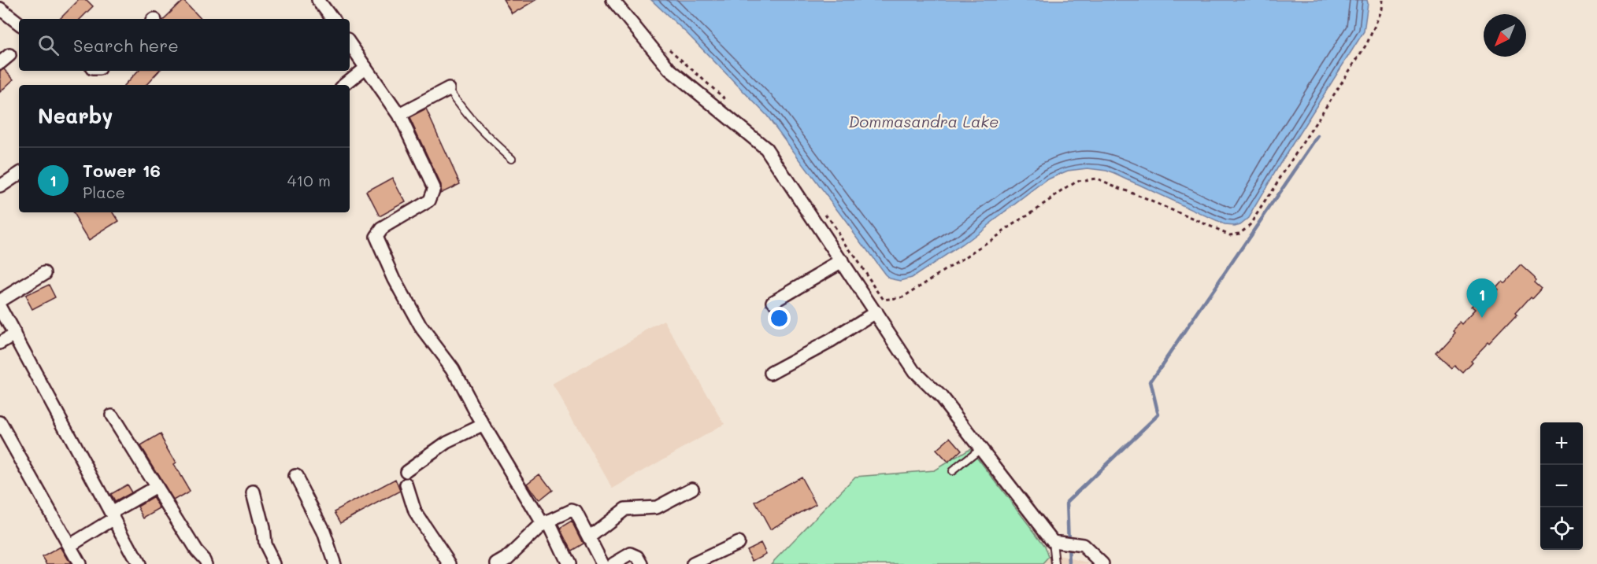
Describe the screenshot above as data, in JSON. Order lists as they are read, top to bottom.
{
  "water": ["Dommasandra Lake"],
  "north": "bottom left",
  "page": {
    "search": "Search here",
    "heading": "Nearby",
    "list": [
      {
        "mark": "1",
        "name": "Tower 16",
        "note": "Place",
        "value": "410 m"
      }
    ],
    "pins": "1",
    "map_buttons": ["+", "−"]
  }
}
